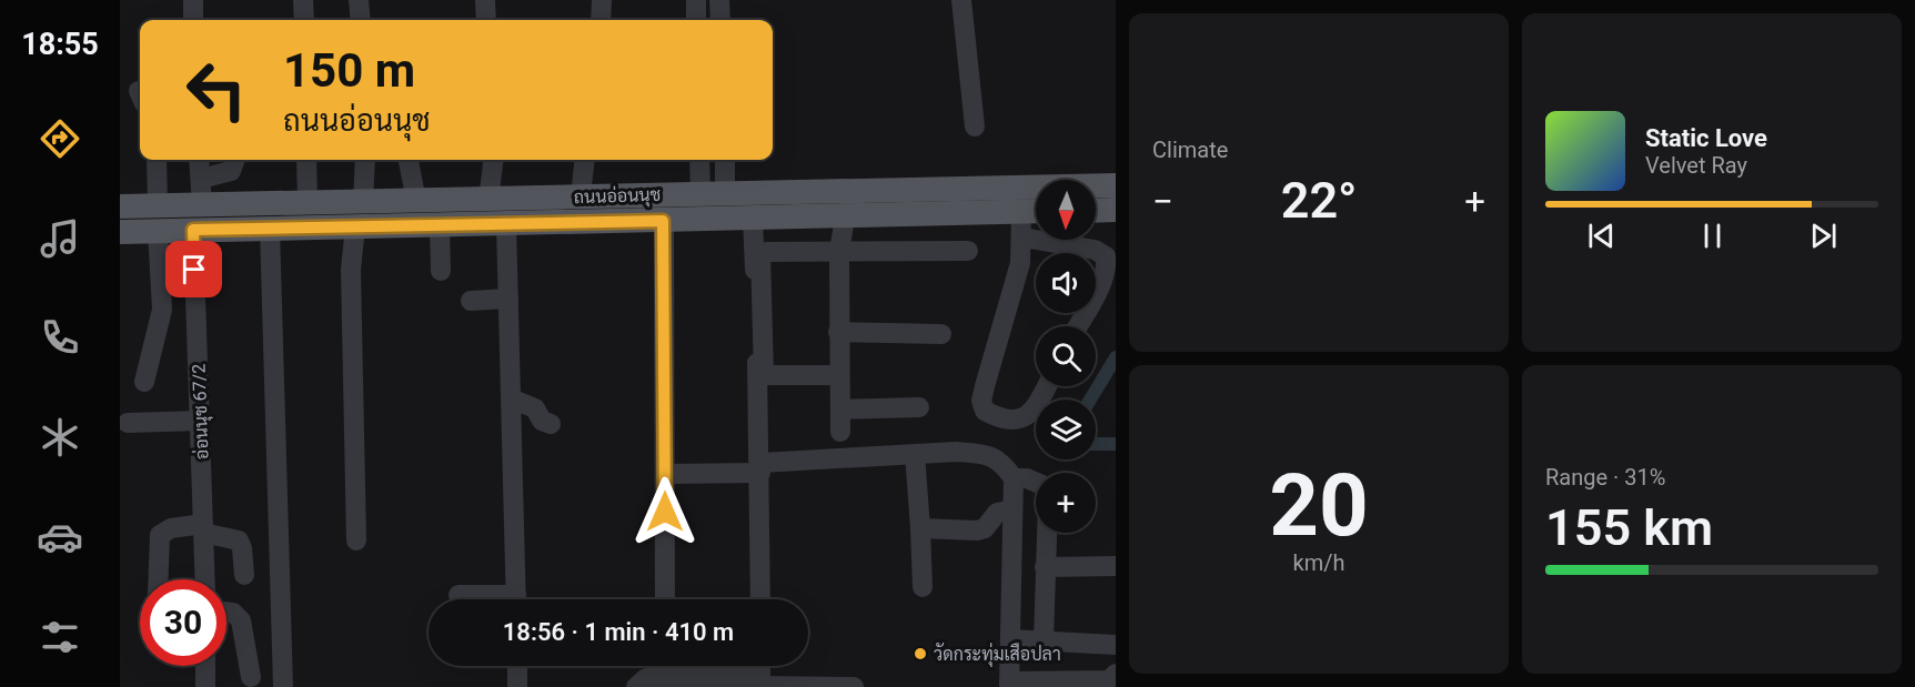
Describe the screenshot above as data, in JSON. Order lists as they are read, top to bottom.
{
  "streets": {
    "main road": ["ถนนอ่อนนุช"],
    "street": ["อ่อนนุช 67/2"]
  },
  "crossings": [
    ["ถนนอ่อนนุช", "อ่อนนุช 67/2"]
  ],
  "places": ["วัดกระทุ่มเสือปลา"],
  "north": "bottom",
  "page": {
    "tabs": "18:55",
    "tile": [
      "Climate",
      ["20", "km/h"],
      ["Range · 31%", "155 km"]
    ],
    "turn": ["150 m", "ถนนอ่อนนุช"],
    "song": ["Static Love", "Velvet Ray"],
    "heat": ["−", "22°", "+"],
    "map_buttons": "+",
    "limit": "30",
    "trip": "18:56 · 1 min · 410 m"
  }
}
